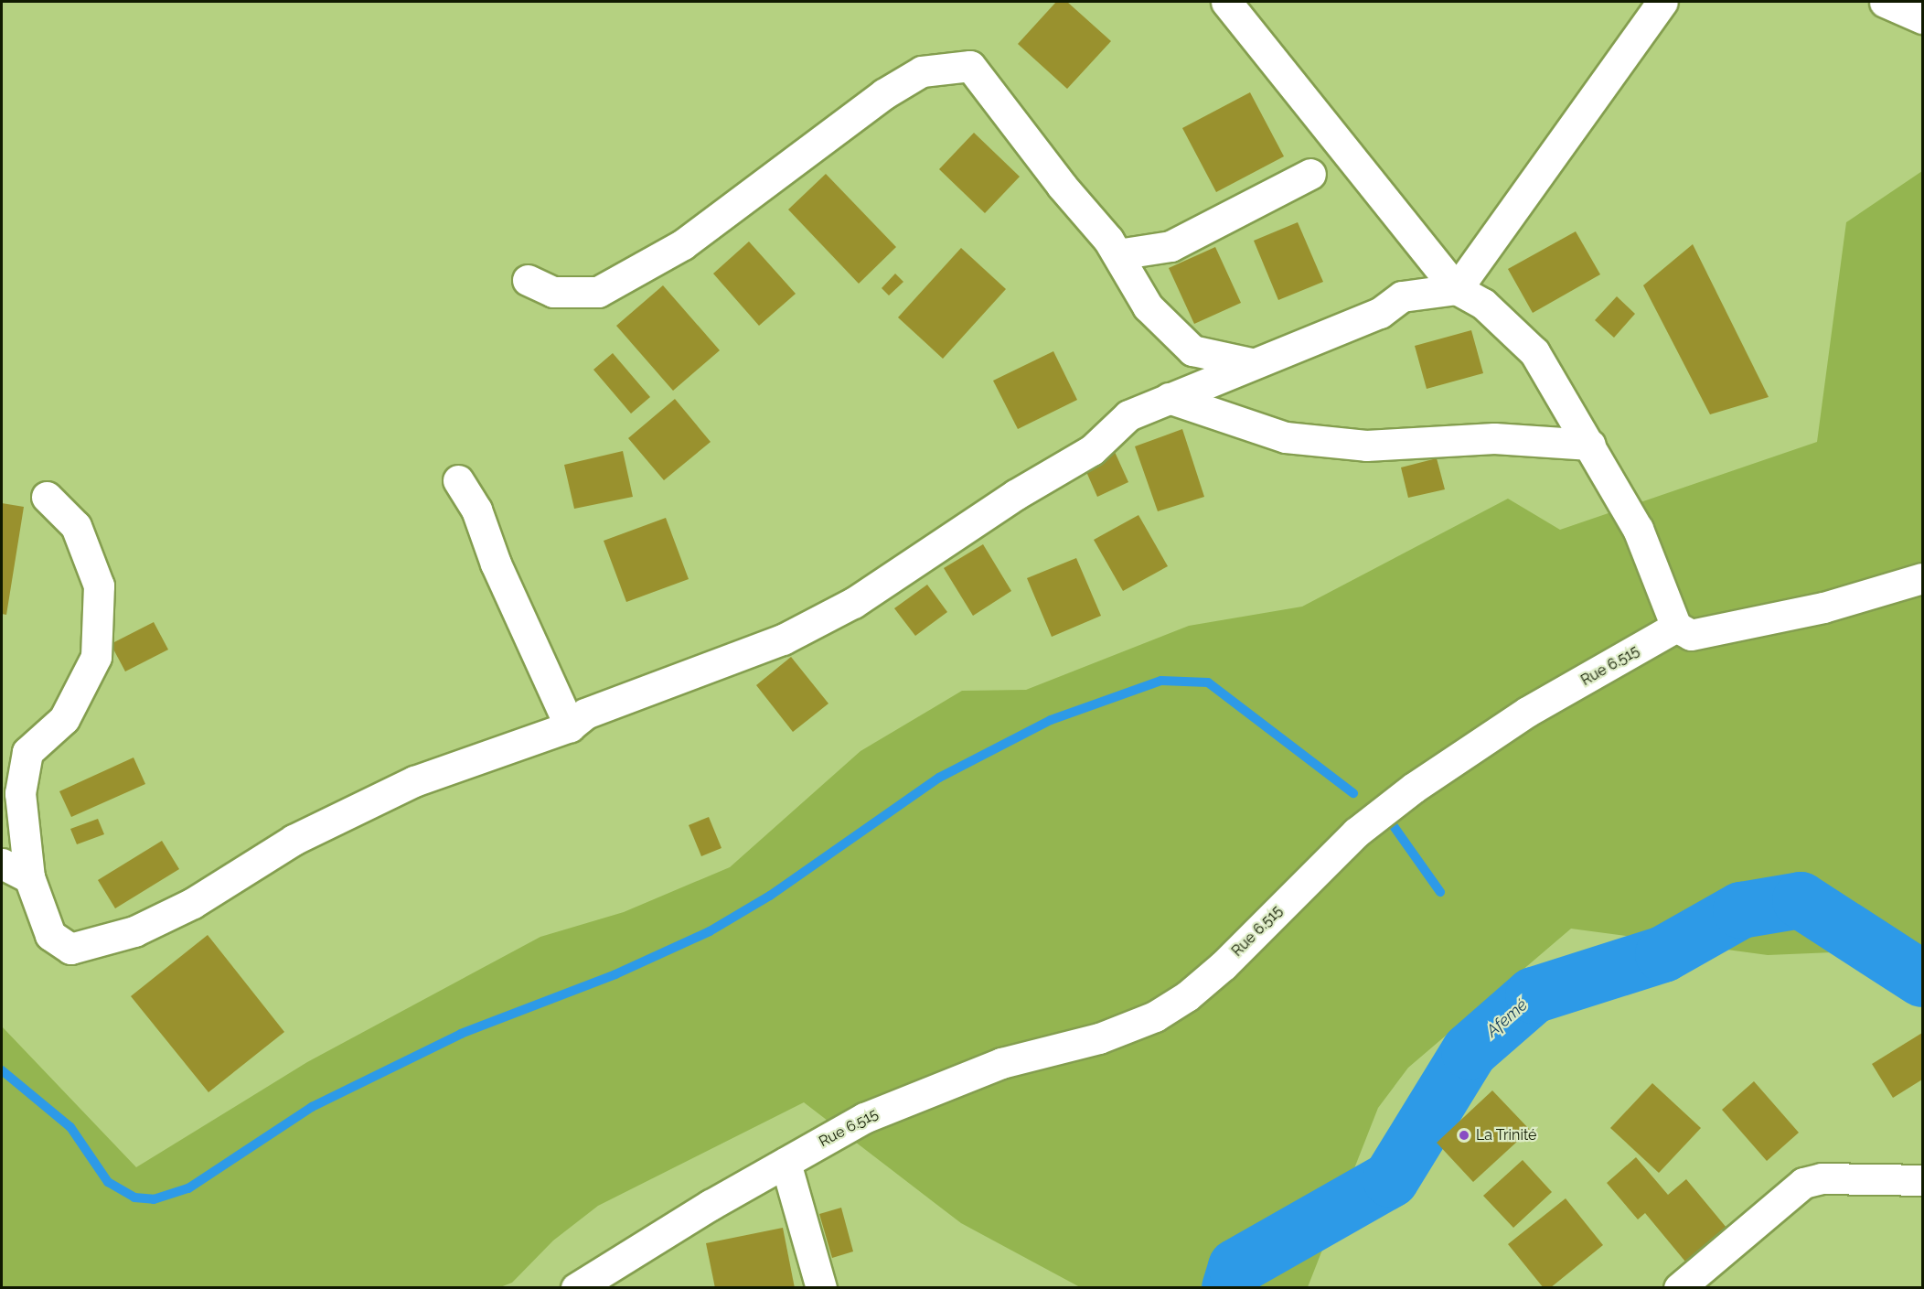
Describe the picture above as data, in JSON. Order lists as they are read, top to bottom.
{
  "streets": {
    "street": ["Rue 6.515"]
  },
  "water": ["Afemé"],
  "places": ["La Trinité"]
}
